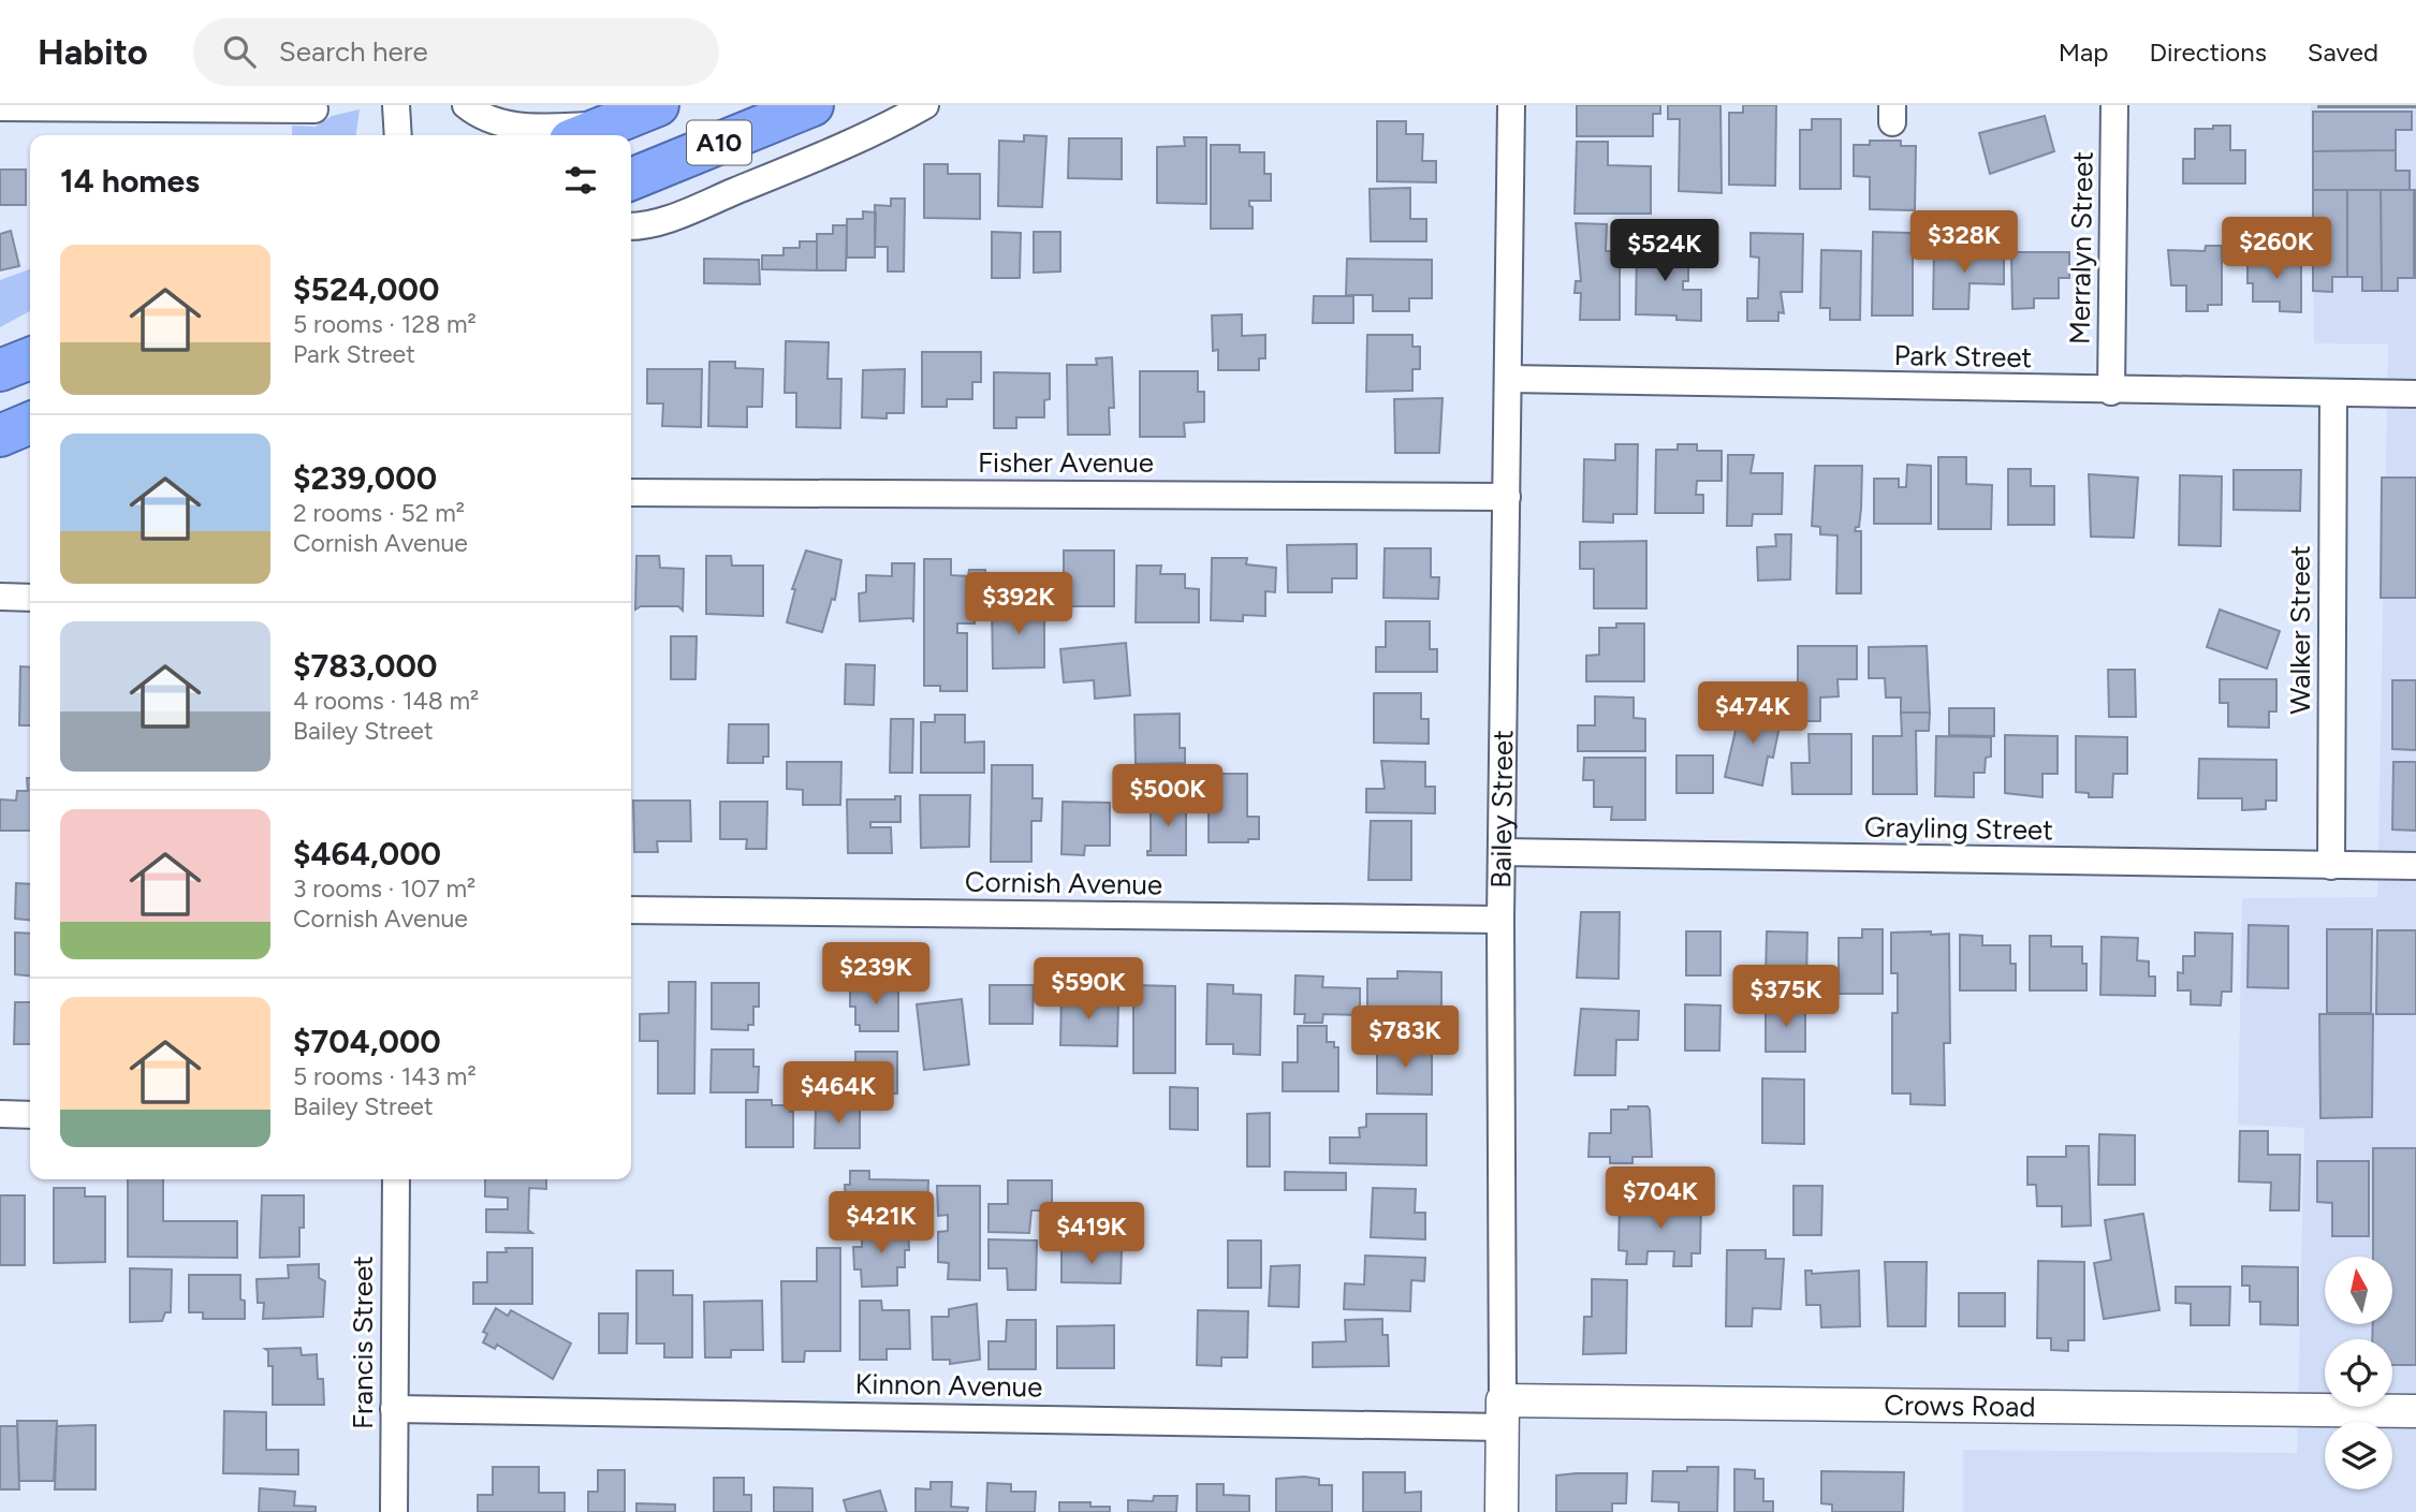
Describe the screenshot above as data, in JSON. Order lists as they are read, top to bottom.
{
  "streets": {
    "highway": ["A10"],
    "street": [
      "Merralyn Street",
      "Park Street",
      "Fisher Avenue",
      "Walker Street",
      "Bailey Street",
      "Grayling Street",
      "Cornish Avenue",
      "Francis Street",
      "Kinnon Avenue",
      "Crows Road"
    ]
  },
  "crossings": [
    ["Merralyn Street", "Park Street"],
    ["Park Street", "Walker Street"],
    ["Park Street", "Bailey Street"],
    ["Fisher Avenue", "Bailey Street"],
    ["Walker Street", "Grayling Street"],
    ["Bailey Street", "Grayling Street"],
    ["Bailey Street", "Cornish Avenue"],
    ["Bailey Street", "Kinnon Avenue"],
    ["Bailey Street", "Crows Road"],
    ["Francis Street", "Kinnon Avenue"],
    ["Kinnon Avenue", "Crows Road"]
  ],
  "north": "top",
  "page": {
    "header": "Habito",
    "search": "Search here",
    "nav": ["Map", "Directions", "Saved"],
    "heading": "14 homes",
    "price": [
      "$328K",
      "$260K",
      "$524K",
      "$392K",
      "$474K",
      "$500K",
      "$239K",
      "$590K",
      "$375K",
      "$783K",
      "$464K",
      "$704K",
      "$421K",
      "$419K"
    ],
    "list": [
      {
        "name": "$524,000",
        "note": "5 rooms · 128 m² · Park Street"
      },
      {
        "name": "$239,000",
        "note": "2 rooms · 52 m² · Cornish Avenue"
      },
      {
        "name": "$783,000",
        "note": "4 rooms · 148 m² · Bailey Street"
      },
      {
        "name": "$464,000",
        "note": "3 rooms · 107 m² · Cornish Avenue"
      },
      {
        "name": "$704,000",
        "note": "5 rooms · 143 m² · Bailey Street"
      }
    ]
  }
}
